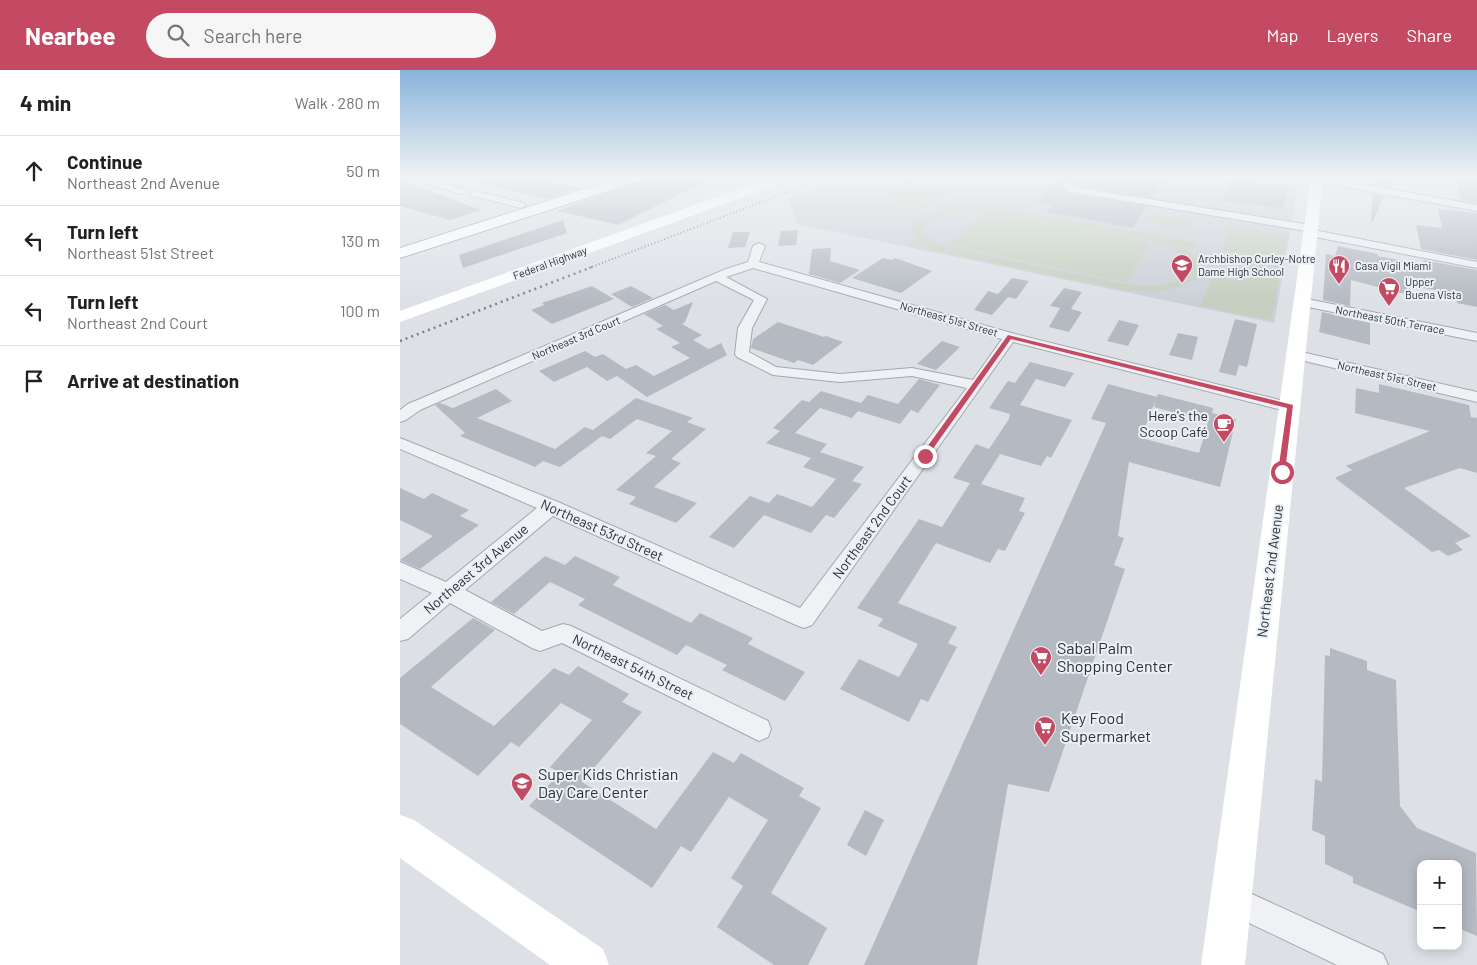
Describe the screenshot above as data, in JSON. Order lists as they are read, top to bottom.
{
  "streets": {
    "main road": ["Federal Highway", "Northeast 2nd Avenue"],
    "street": [
      "Northeast 51st Street",
      "Northeast 50th Terrace",
      "Northeast 3rd Court",
      "Northeast 2nd Court",
      "Northeast 53rd Street",
      "Northeast 3rd Avenue",
      "Northeast 54th Street"
    ]
  },
  "crossings": [
    ["Northeast 51st Street", "Northeast 3rd Court"],
    ["Northeast 51st Street", "Northeast 2nd Court"],
    ["Northeast 51st Street", "Northeast 2nd Avenue"],
    ["Northeast 50th Terrace", "Northeast 2nd Avenue"],
    ["Northeast 2nd Court", "Northeast 53rd Street"],
    ["Northeast 53rd Street", "Northeast 3rd Avenue"],
    ["Northeast 3rd Avenue", "Northeast 54th Street"]
  ],
  "places": {
    "school or university": ["Archbishop Curley-Notre Dame High School", "Super Kids Christian Day Care Center"],
    "restaurant": ["Casa Vigil Miami"],
    "supermarket": ["Upper Buena Vista", "Sabal Palm Shopping Center", "Key Food Supermarket"],
    "cafe": ["Here's the Scoop Café"]
  },
  "page": {
    "header": "Nearbee",
    "search": "Search here",
    "nav": ["Map", "Layers", "Share"],
    "heading": ["4 min", "Walk · 280 m"],
    "list": [
      ["Continue", "Northeast 2nd Avenue", "50 m"],
      ["Turn left", "Northeast 51st Street", "130 m"],
      ["Turn left", "Northeast 2nd Court", "100 m"],
      "Arrive at destination"
    ],
    "map_buttons": ["+", "−"]
  }
}
